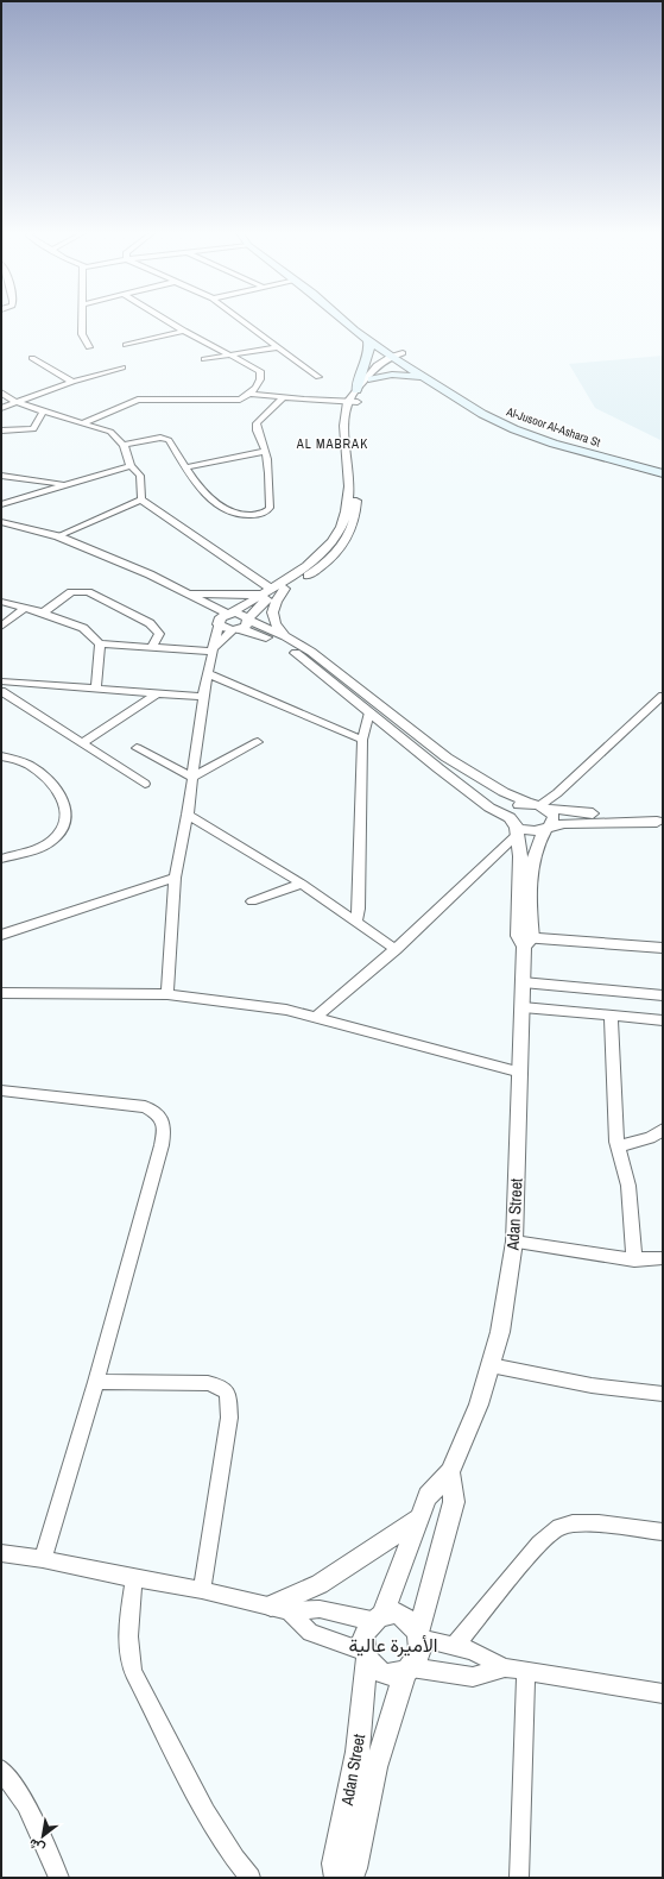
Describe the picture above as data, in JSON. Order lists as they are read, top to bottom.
{
  "streets": {
    "main road": ["Al-Jusoor Al-Ashara St"],
    "street": ["Adan Street"]
  },
  "districts": ["AL MABRAK", "الأميرة عالية"],
  "north": "bottom left"
}
